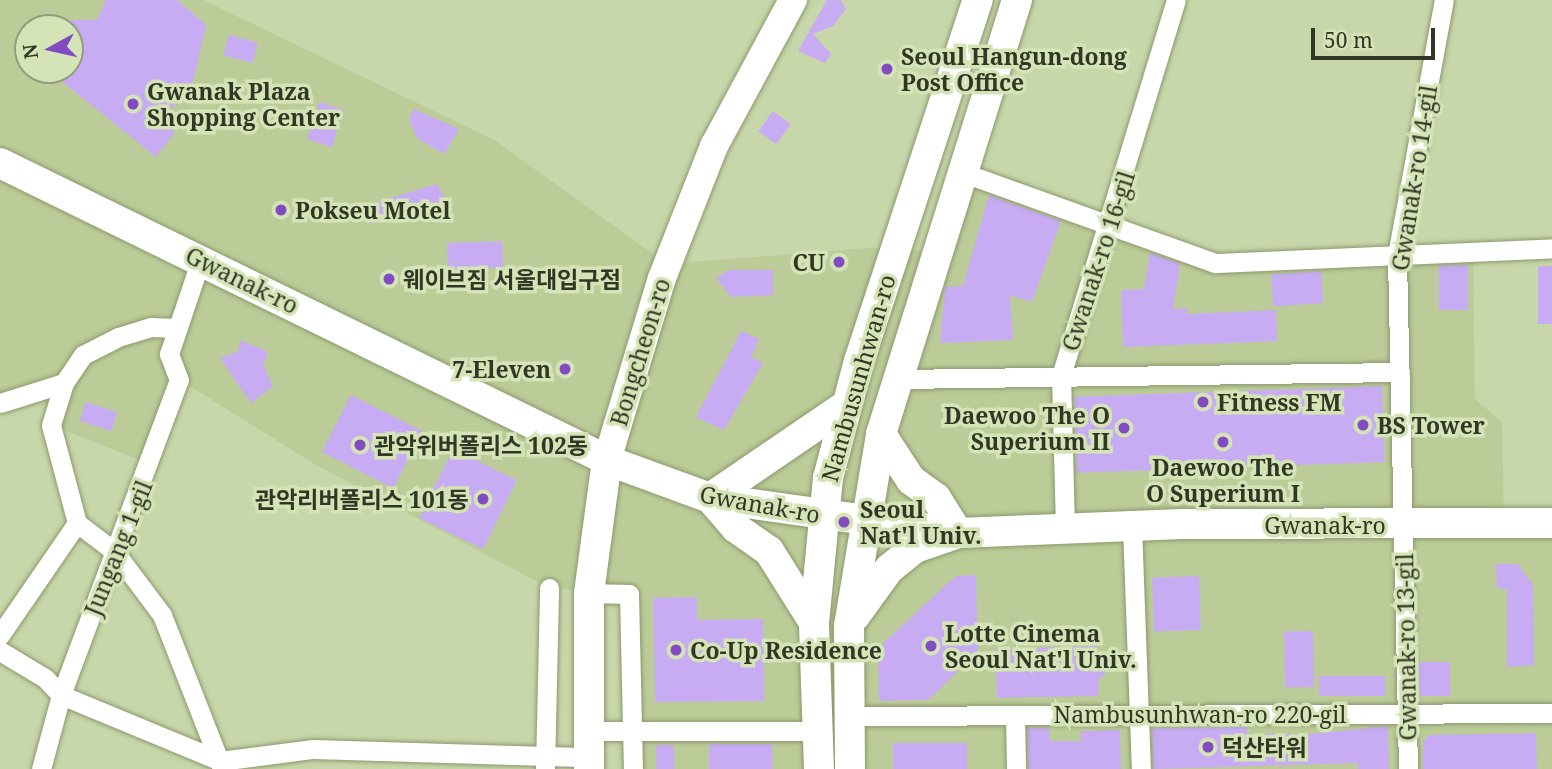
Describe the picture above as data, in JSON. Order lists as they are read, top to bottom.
{
  "streets": {
    "main road": ["Gwanak-ro", "Bongcheon-ro", "Nambusunhwan-ro"],
    "street": [
      "Gwanak-ro 14-gil",
      "Gwanak-ro 16-gil",
      "Jungang 1-gil",
      "Gwanak-ro 13-gil",
      "Nambusunhwan-ro 220-gil"
    ]
  },
  "crossings": [
    ["Gwanak-ro 14-gil", "Gwanak-ro"],
    ["Gwanak-ro 14-gil", "Gwanak-ro 13-gil"],
    ["Gwanak-ro 16-gil", "Gwanak-ro"],
    ["Gwanak-ro", "Bongcheon-ro"],
    ["Gwanak-ro", "Nambusunhwan-ro"],
    ["Gwanak-ro", "Jungang 1-gil"],
    ["Gwanak-ro", "Gwanak-ro 13-gil"],
    ["Nambusunhwan-ro", "Nambusunhwan-ro 220-gil"],
    ["Gwanak-ro 13-gil", "Nambusunhwan-ro 220-gil"]
  ],
  "places": [
    "Seoul Hangun-dong Post Office",
    "Gwanak Plaza Shopping Center",
    "Pokseu Motel",
    "CU",
    "웨이브짐 서울대입구점",
    "7-Eleven",
    "Fitness FM",
    "BS Tower",
    "Daewoo The O Superium II",
    "Daewoo The O Superium I",
    "관악위버폴리스 102동",
    "관악리버폴리스 101동",
    "Seoul Nat'l Univ.",
    "Lotte Cinema Seoul Nat'l Univ.",
    "Co-Up Residence",
    "덕산타워"
  ],
  "scale_bar": "50 m",
  "north": "left"
}
